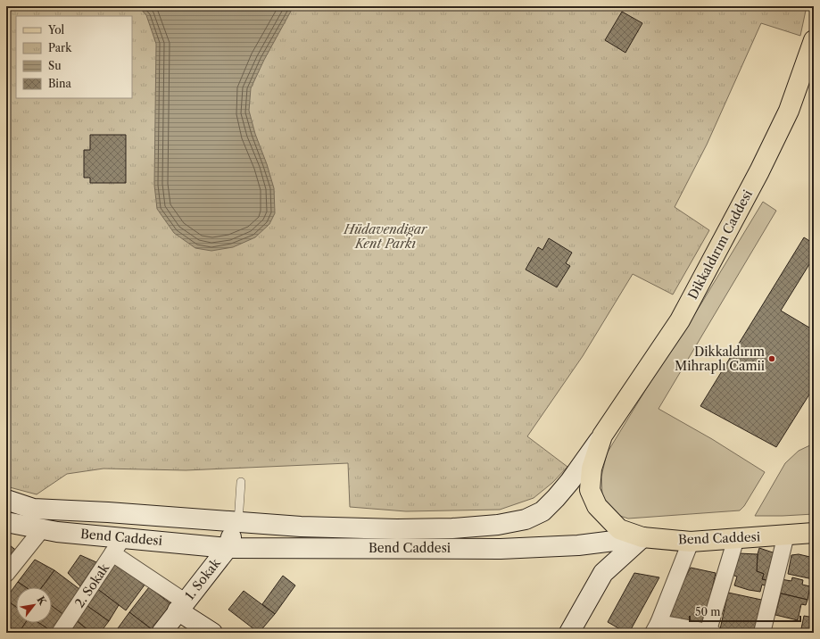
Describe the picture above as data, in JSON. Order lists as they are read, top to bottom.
{
  "streets": {
    "main road": ["Dikkaldırım Caddesi", "Bend Caddesi", "1. Sokak"],
    "street": ["2. Sokak"]
  },
  "crossings": [
    ["Dikkaldırım Caddesi", "Bend Caddesi"],
    ["Bend Caddesi", "1. Sokak"],
    ["Bend Caddesi", "2. Sokak"]
  ],
  "parks": ["Hüdavendigar Kent Parkı"],
  "places": ["Dikkaldırım Mihraplı Camii"],
  "legend": [
    "Yol",
    "Park",
    "Su",
    "Bina"
  ],
  "scale_bar": "50 m",
  "north": "top right"
}
